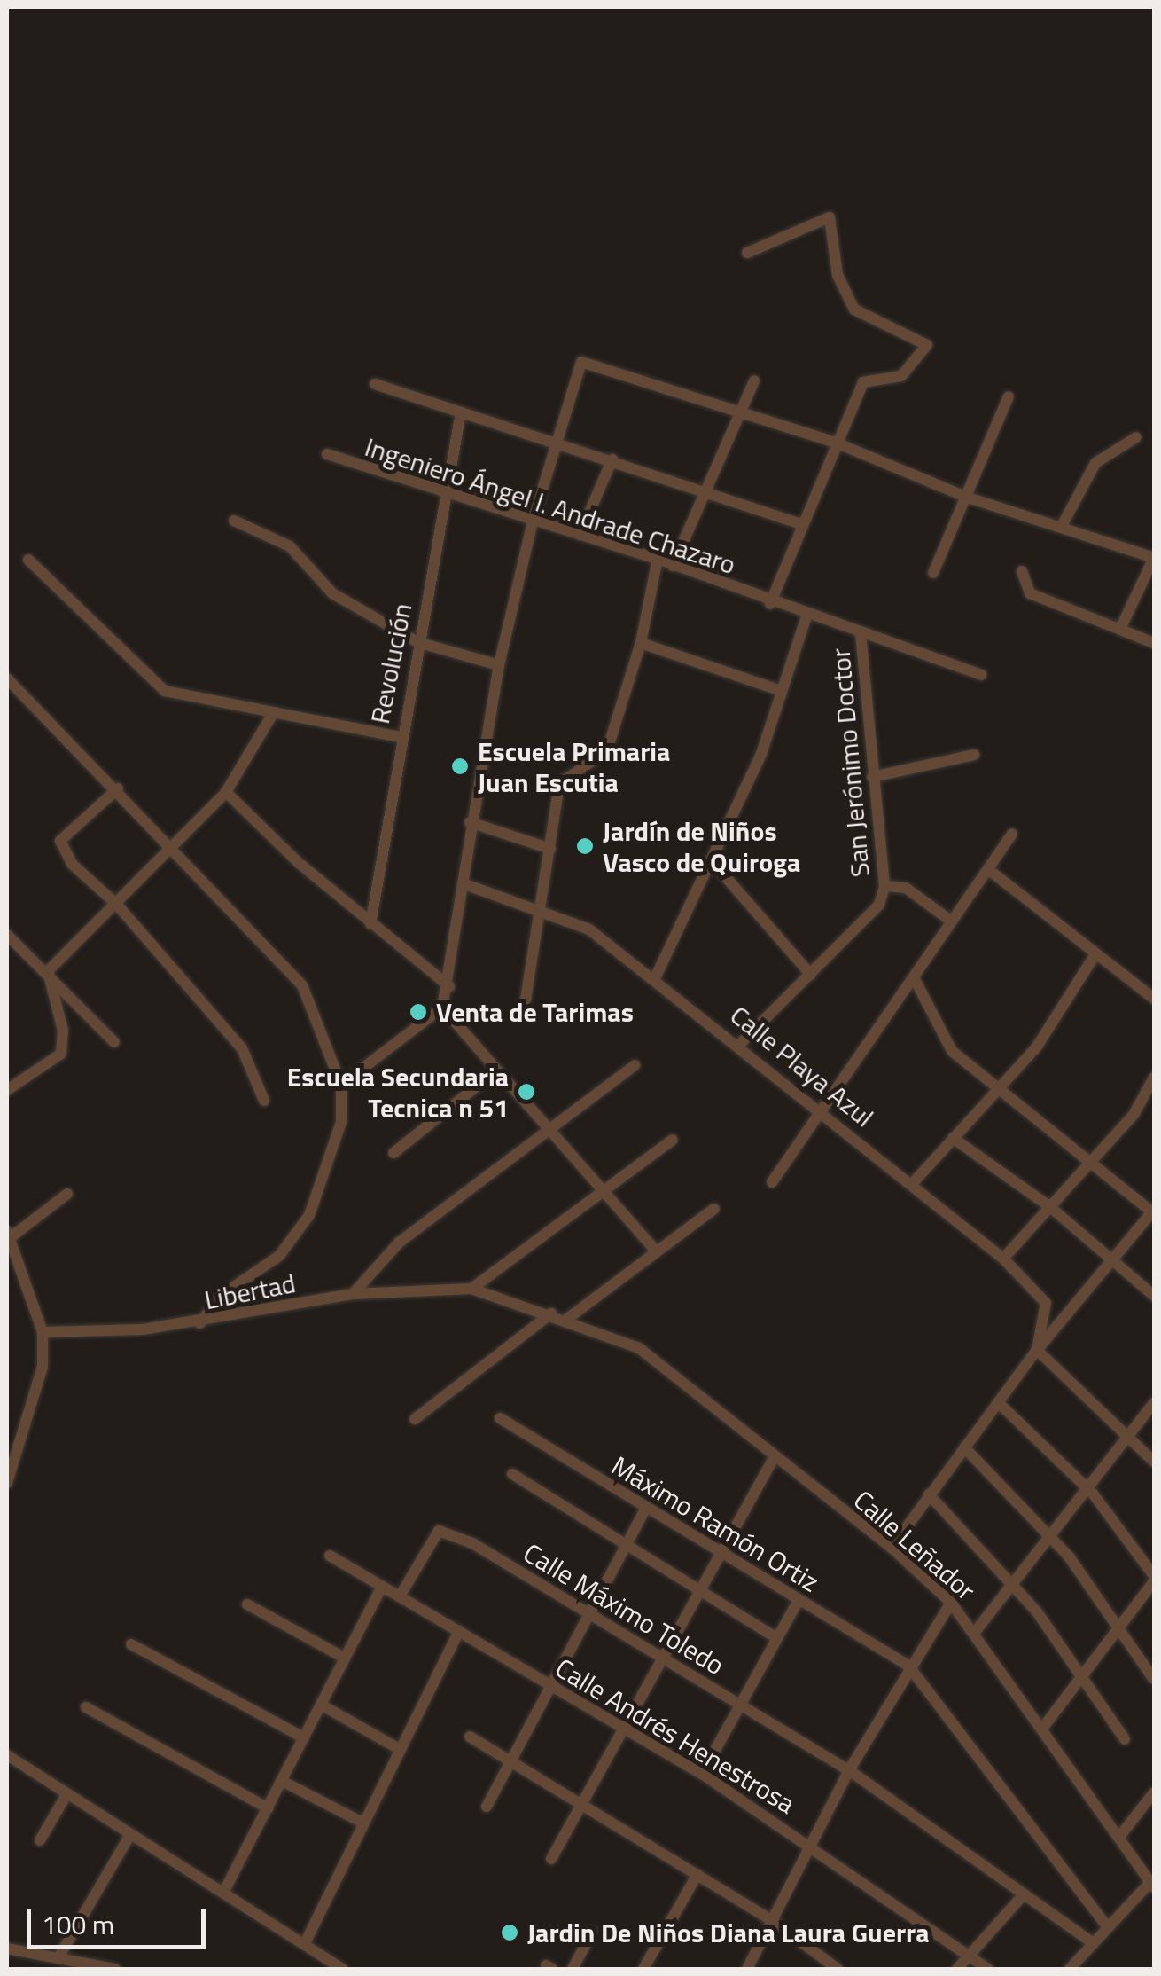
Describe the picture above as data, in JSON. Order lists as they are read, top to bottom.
{
  "streets": {
    "street": [
      "Ingeniero Ángel l. Andrade Chazaro",
      "Revolución",
      "San Jerónimo Doctor",
      "Calle Playa Azul",
      "Libertad",
      "Máximo Ramón Ortiz",
      "Calle Leñador",
      "Calle Máximo Toledo",
      "Calle Andrés Henestrosa"
    ]
  },
  "crossings": [
    ["Ingeniero Ángel l. Andrade Chazaro", "Revolución"],
    ["Ingeniero Ángel l. Andrade Chazaro", "San Jerónimo Doctor"],
    ["San Jerónimo Doctor", "Calle Playa Azul"],
    ["Libertad", "Calle Leñador"],
    ["Calle Máximo Toledo", "Calle Andrés Henestrosa"]
  ],
  "places": [
    "Escuela Primaria Juan Escutia",
    "Jardín de Niños Vasco de Quiroga",
    "Venta de Tarimas",
    "Escuela Secundaria Tecnica n 51",
    "Jardin De Niños Diana Laura Guerra"
  ],
  "scale_bar": "100 m"
}
